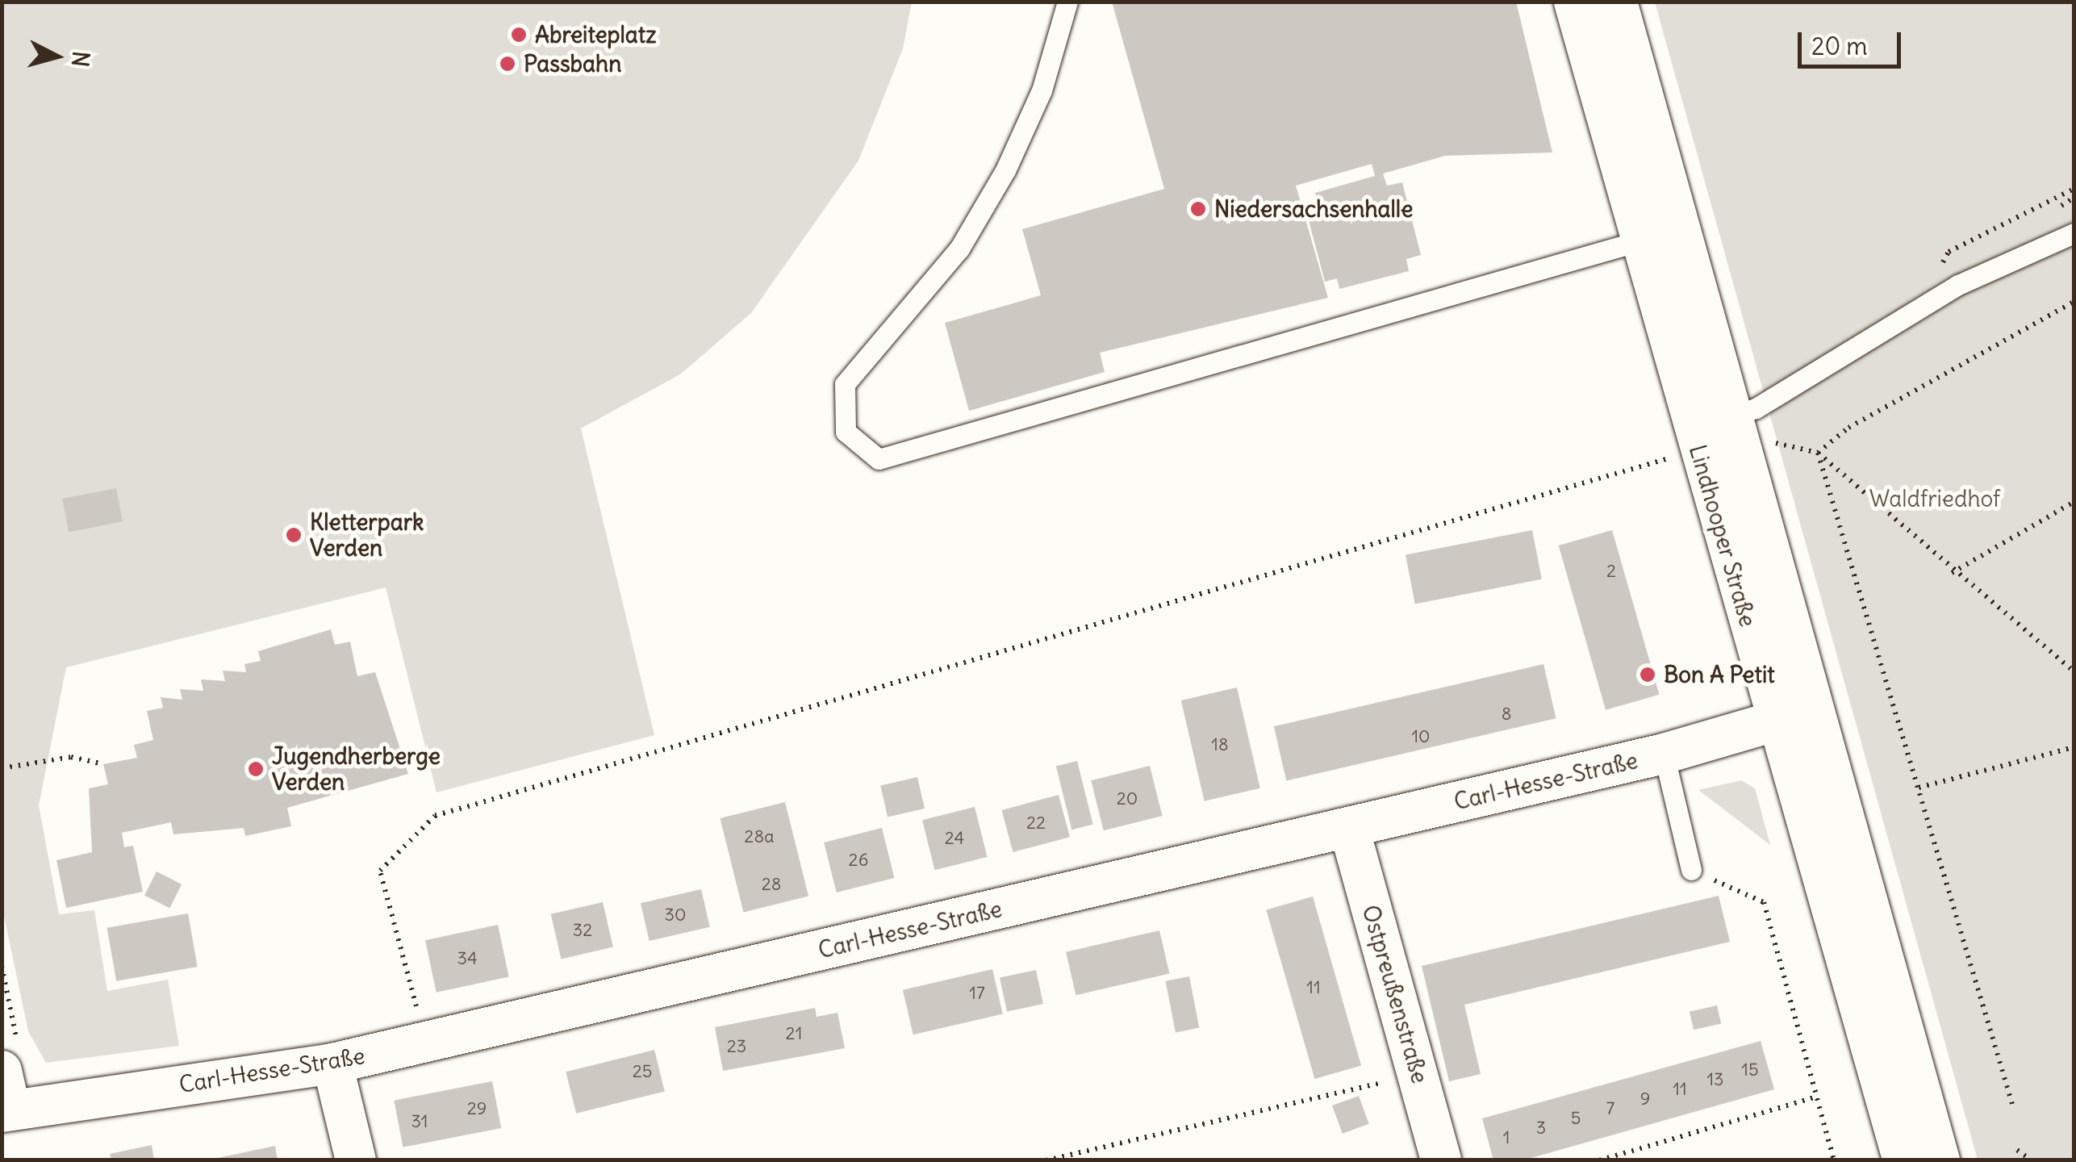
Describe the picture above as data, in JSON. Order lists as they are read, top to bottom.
{
  "streets": {
    "main road": ["Lindhooper Straße"],
    "street": ["Carl-Hesse-Straße", "Ostpreußenstraße"]
  },
  "crossings": [
    ["Lindhooper Straße", "Carl-Hesse-Straße"],
    ["Carl-Hesse-Straße", "Ostpreußenstraße"]
  ],
  "parks": ["Waldfriedhof"],
  "places": [
    "Abreiteplatz",
    "Passbahn",
    "Niedersachsenhalle",
    "Kletterpark Verden",
    "Bon A Petit",
    "Jugendherberge Verden"
  ],
  "house_numbers": [
    "2",
    "8",
    "10",
    "18",
    "20",
    "22",
    "28a",
    "24",
    "26",
    "28",
    "30",
    "32",
    "34",
    "11",
    "17",
    "21",
    "23",
    "15",
    "25",
    "13",
    "11",
    "9",
    "29",
    "7",
    "5",
    "31",
    "3",
    "1"
  ],
  "scale_bar": "20 m",
  "north": "right"
}
